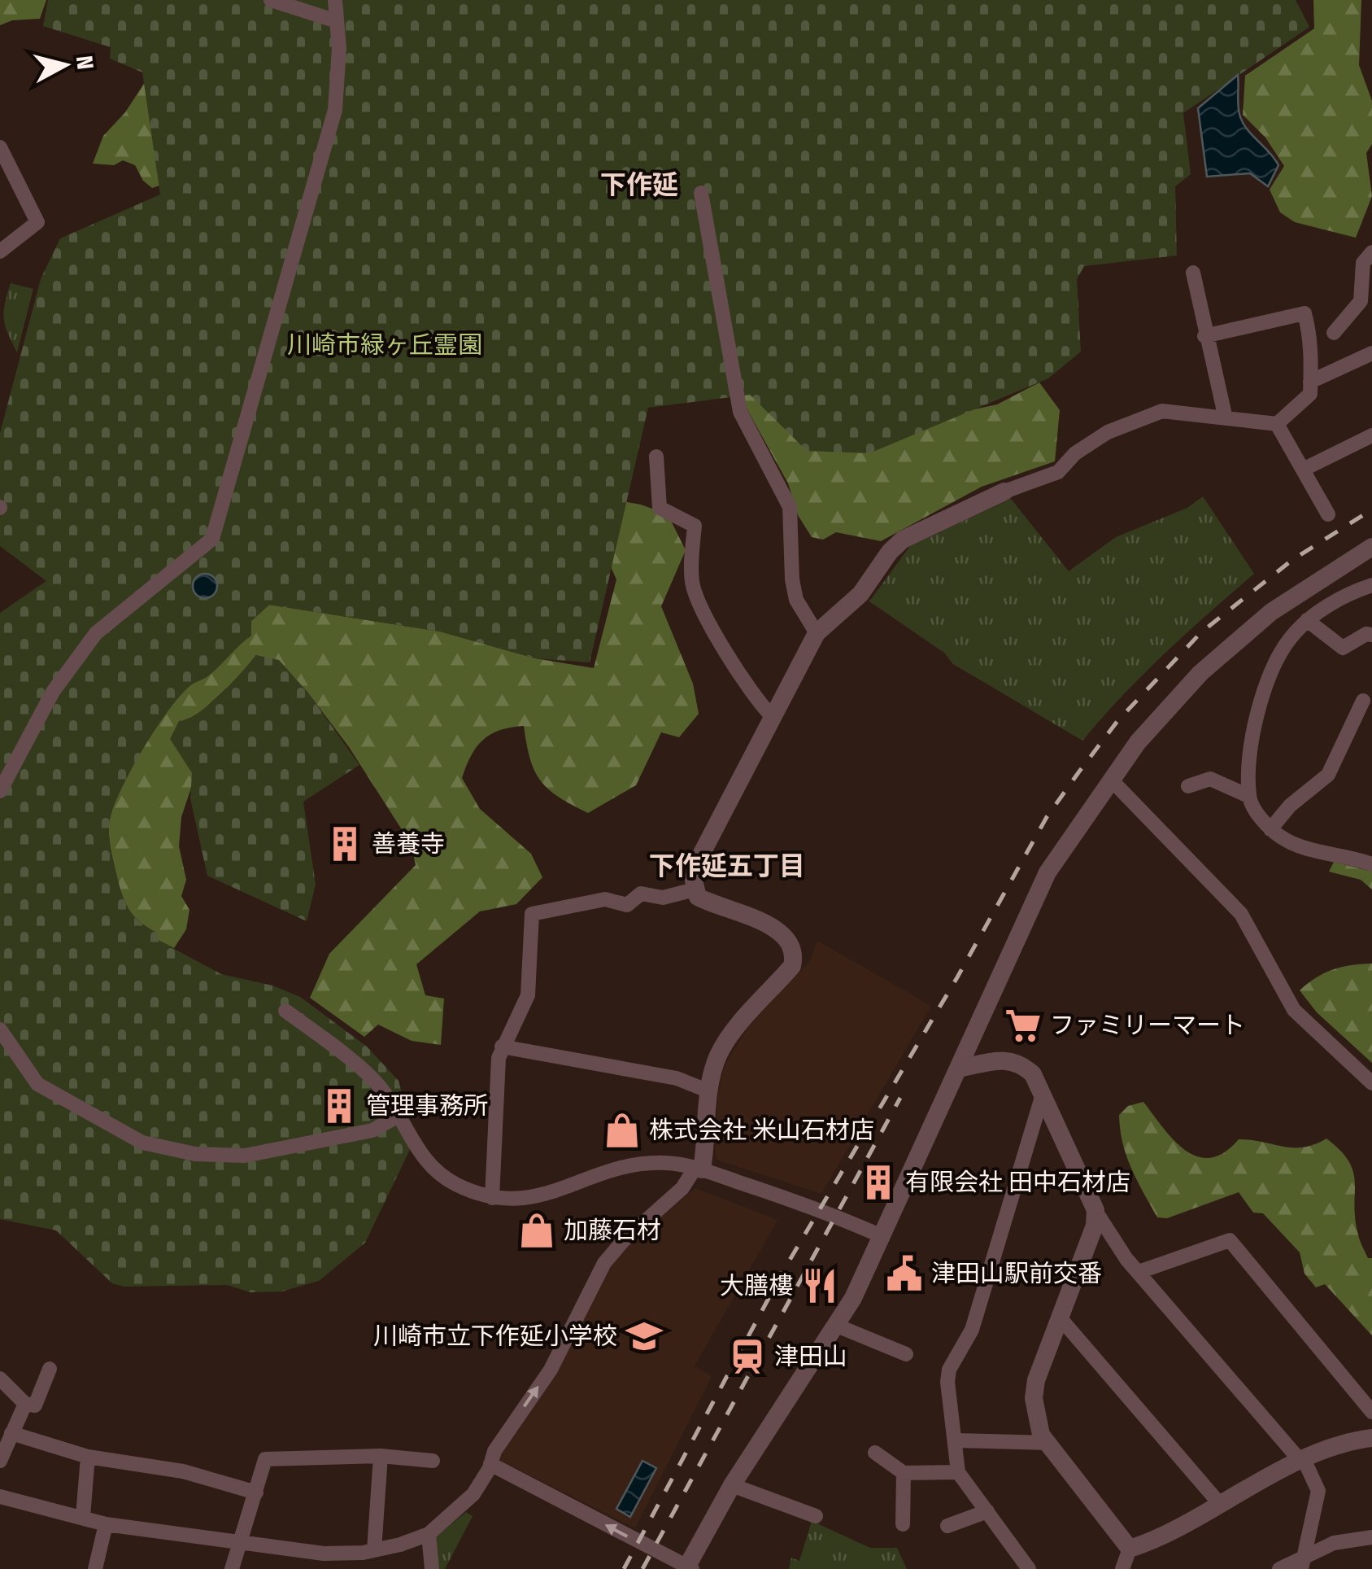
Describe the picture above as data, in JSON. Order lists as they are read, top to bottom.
{
  "districts": ["下作延", "下作延五丁目"],
  "parks": ["川崎市緑ヶ丘霊園"],
  "places": {
    "building": ["善養寺", "管理事務所", "有限会社 田中石材店"],
    "supermarket": ["ファミリーマート"],
    "shop": ["株式会社 米山石材店", "加藤石材"],
    "public building": ["津田山駅前交番"],
    "restaurant": ["大膳樓"],
    "school or university": ["川崎市立下作延小学校"],
    "station": ["津田山"]
  },
  "north": "right"
}
